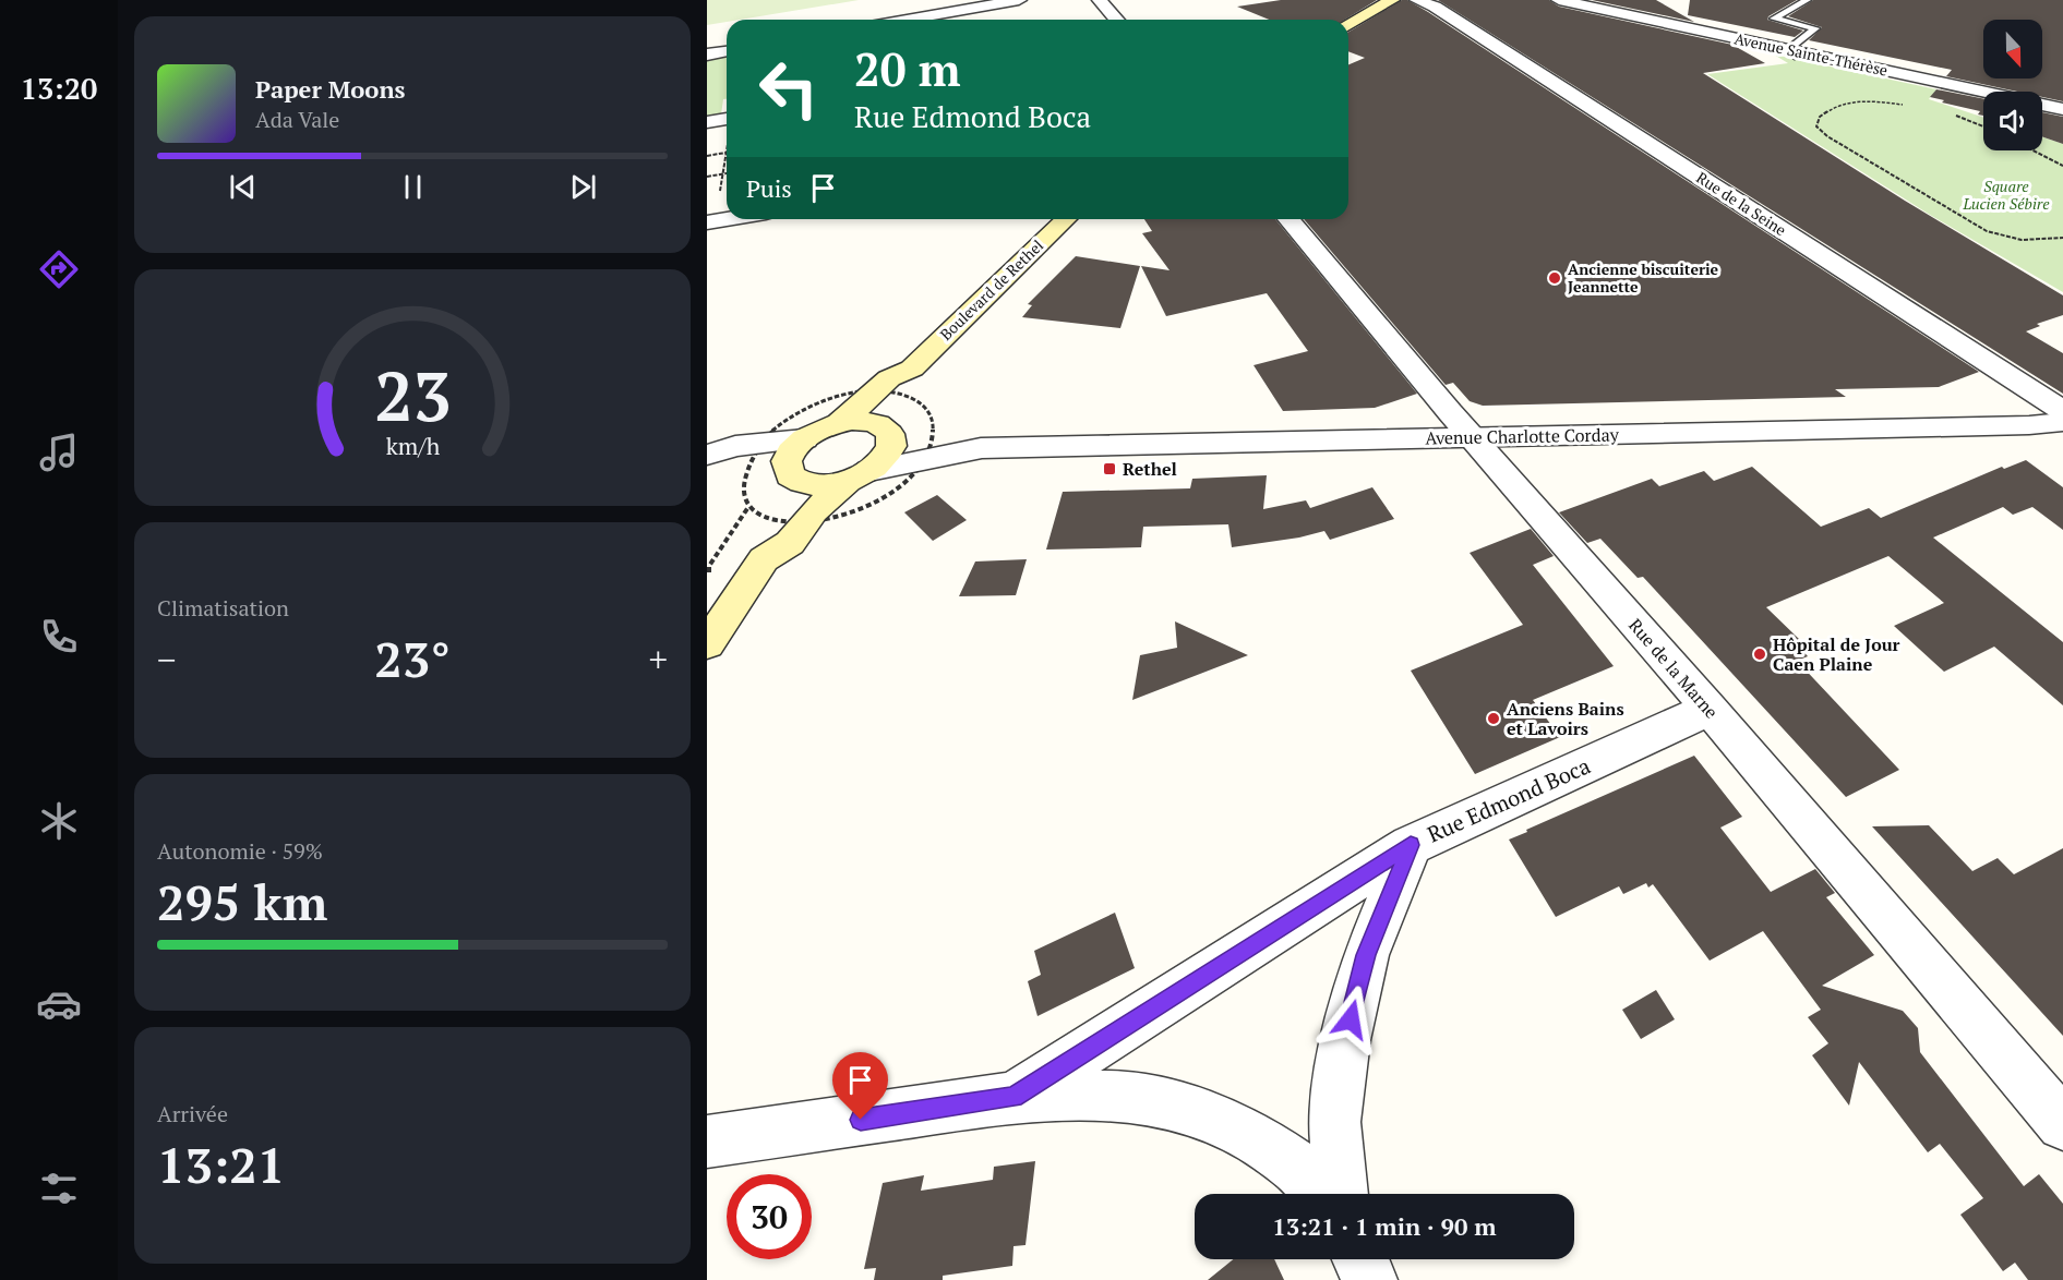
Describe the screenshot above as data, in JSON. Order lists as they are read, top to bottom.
{
  "streets": {
    "main road": ["Boulevard de Rethel"],
    "street": [
      "Avenue Sainte-Thérèse",
      "Rue de la Seine",
      "Avenue Charlotte Corday",
      "Rue de la Marne",
      "Rue Edmond Boca"
    ]
  },
  "crossings": [
    ["Boulevard de Rethel", "Avenue Charlotte Corday"],
    ["Avenue Charlotte Corday", "Rue de la Marne"],
    ["Rue de la Marne", "Rue Edmond Boca"]
  ],
  "parks": ["Square Lucien Sébire"],
  "places": {
    "other": ["Ancienne biscuiterie Jeannette", "Hôpital de Jour Caen Plaine", "Anciens Bains et Lavoirs"],
    "transit": ["Rethel"]
  },
  "north": "bottom",
  "page": {
    "tabs": "13:20",
    "turn": ["20 m", "Rue Edmond Boca"],
    "song": ["Paper Moons", "Ada Vale"],
    "then": "Puis",
    "tile": [
      "Climatisation",
      ["Autonomie · 59%", "295 km"],
      ["Arrivée", "13:21"]
    ],
    "heat": ["−", "23°", "+"],
    "limit": "30",
    "trip": "13:21 · 1 min · 90 m",
    "gauge": ["23", "km/h"]
  }
}
